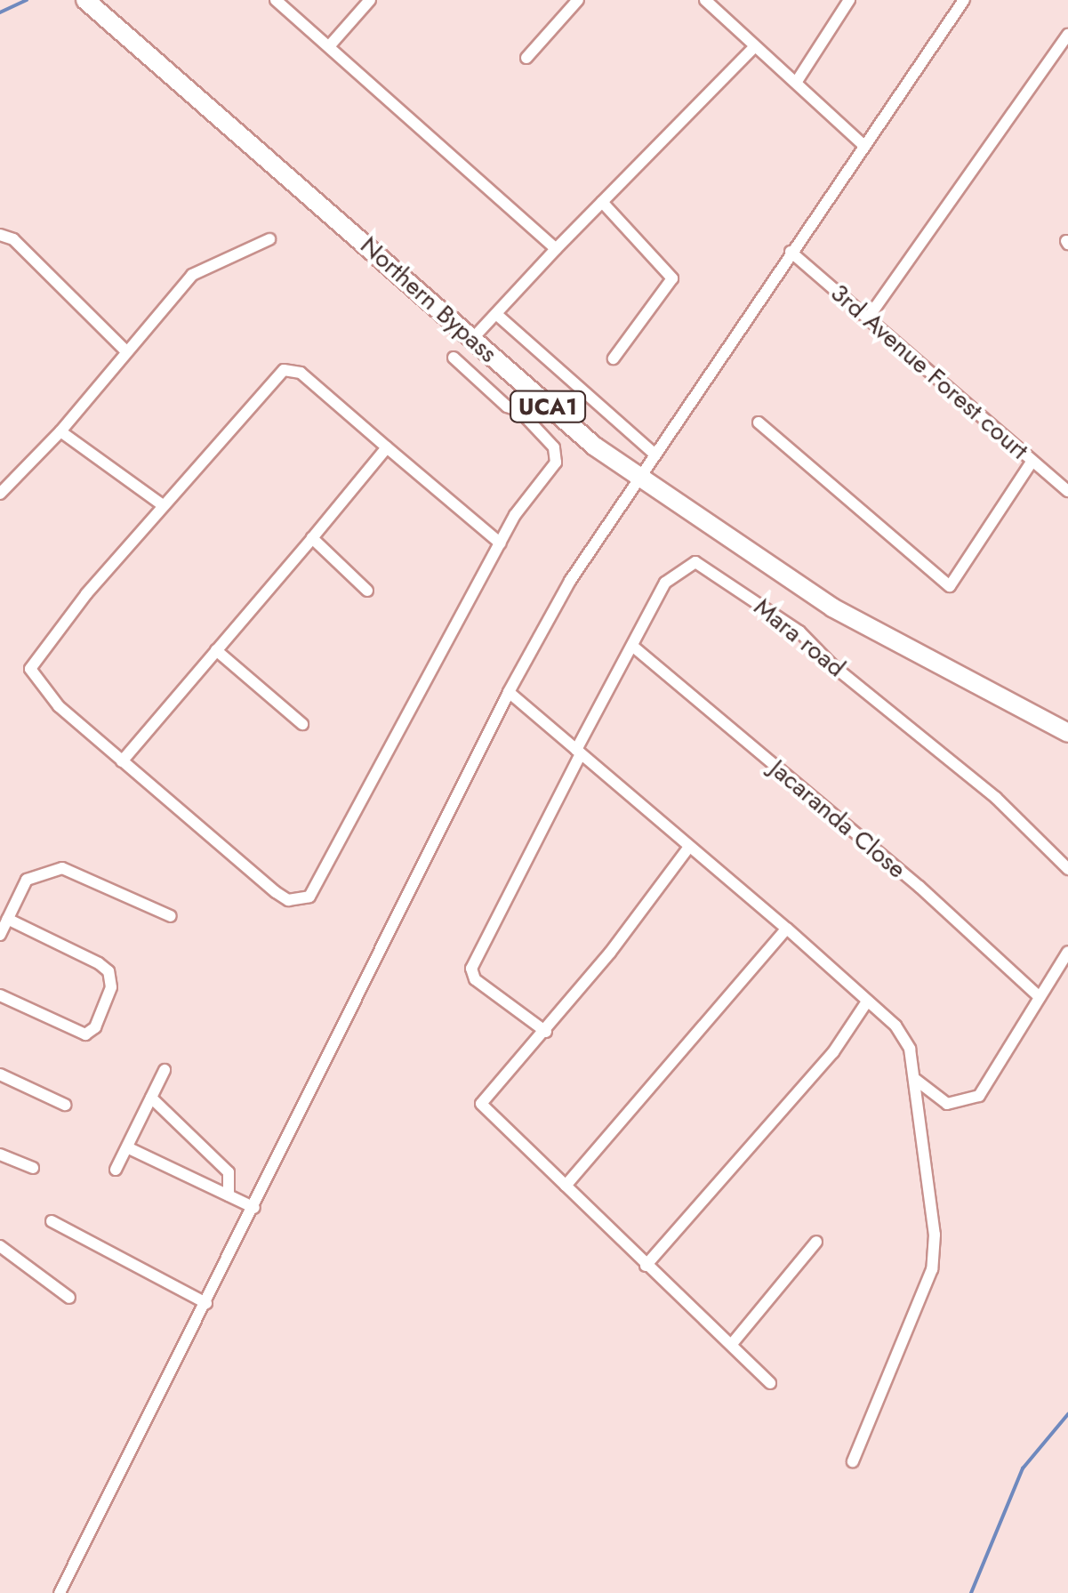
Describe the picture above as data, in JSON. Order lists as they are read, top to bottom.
{
  "streets": {
    "main road": ["Northern Bypass", "UCA1"],
    "street": ["3rd Avenue Forest court", "Mara road", "Jacaranda Close"]
  },
  "crossings": [
    ["Mara road", "Jacaranda Close"]
  ]
}
